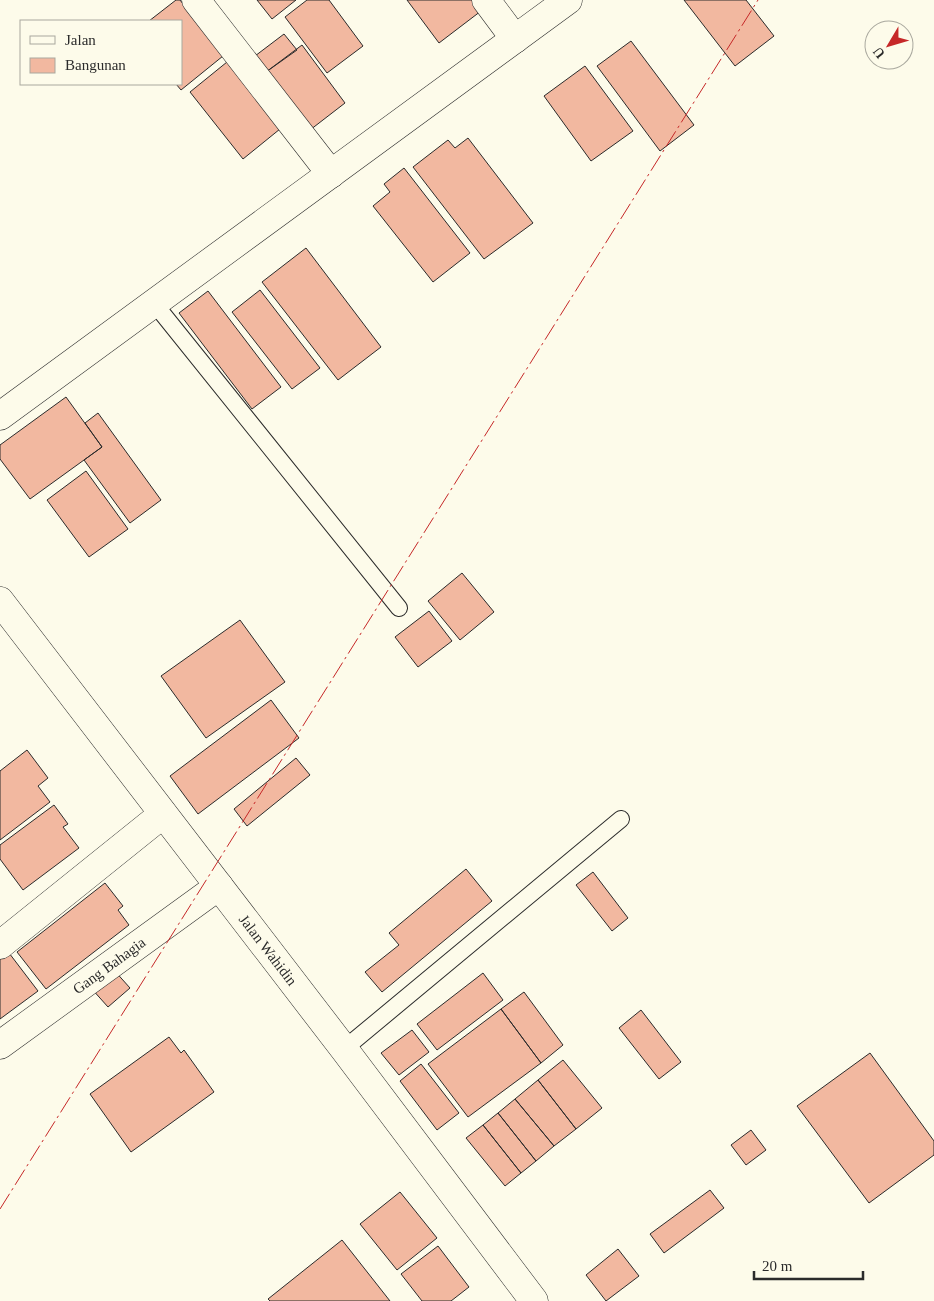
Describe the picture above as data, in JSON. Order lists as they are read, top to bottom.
{
  "streets": {
    "street": ["Jalan Wahidin", "Gang Bahagia"]
  },
  "crossings": [
    ["Jalan Wahidin", "Gang Bahagia"]
  ],
  "legend": ["Jalan", "Bangunan"],
  "scale_bar": "20 m",
  "north": "bottom left"
}
